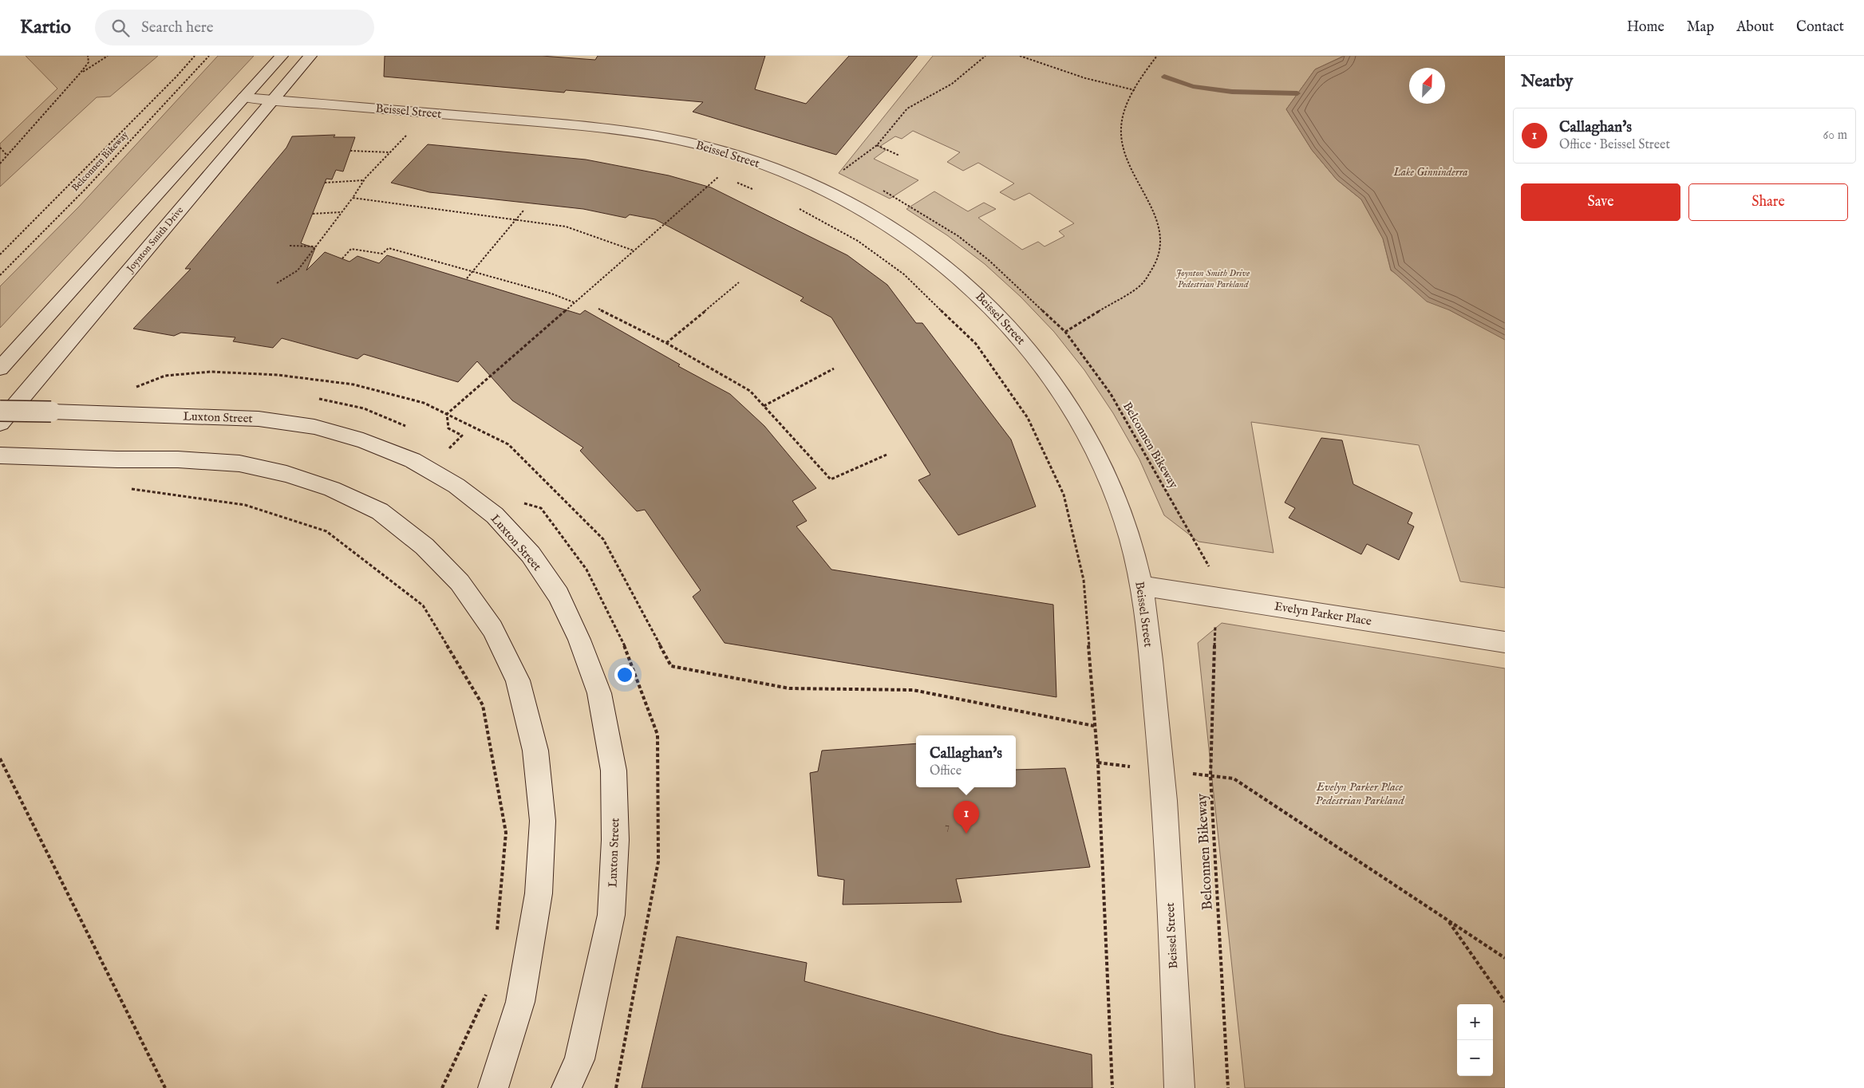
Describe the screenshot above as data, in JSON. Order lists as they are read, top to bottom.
{
  "streets": {
    "main road": [
      "Beissel Street",
      "Joynton Smith Drive",
      "Luxton Street",
      "Evelyn Parker Place"
    ],
    "path": ["Belconnen Bikeway"]
  },
  "crossings": [
    ["Beissel Street", "Joynton Smith Drive"],
    ["Beissel Street", "Evelyn Parker Place"]
  ],
  "water": ["Lake Ginninderra"],
  "parks": ["Joynton Smith Drive Pedestrian Parkland", "Evelyn Parker Place Pedestrian Parkland"],
  "house_numbers": ["7"],
  "north": "top right",
  "page": {
    "header": "Kartio",
    "search": "Search here",
    "nav": [
      "Home",
      "Map",
      "About",
      "Contact"
    ],
    "heading": "Nearby",
    "list": [
      {
        "mark": "1",
        "name": "Callaghan's",
        "note": "Office · Beissel Street",
        "value": "60 m"
      }
    ],
    "buttons": ["Save", "Share"],
    "popup": ["Callaghan's", "Office"],
    "pins": "1",
    "map_buttons": ["+", "−"]
  }
}
